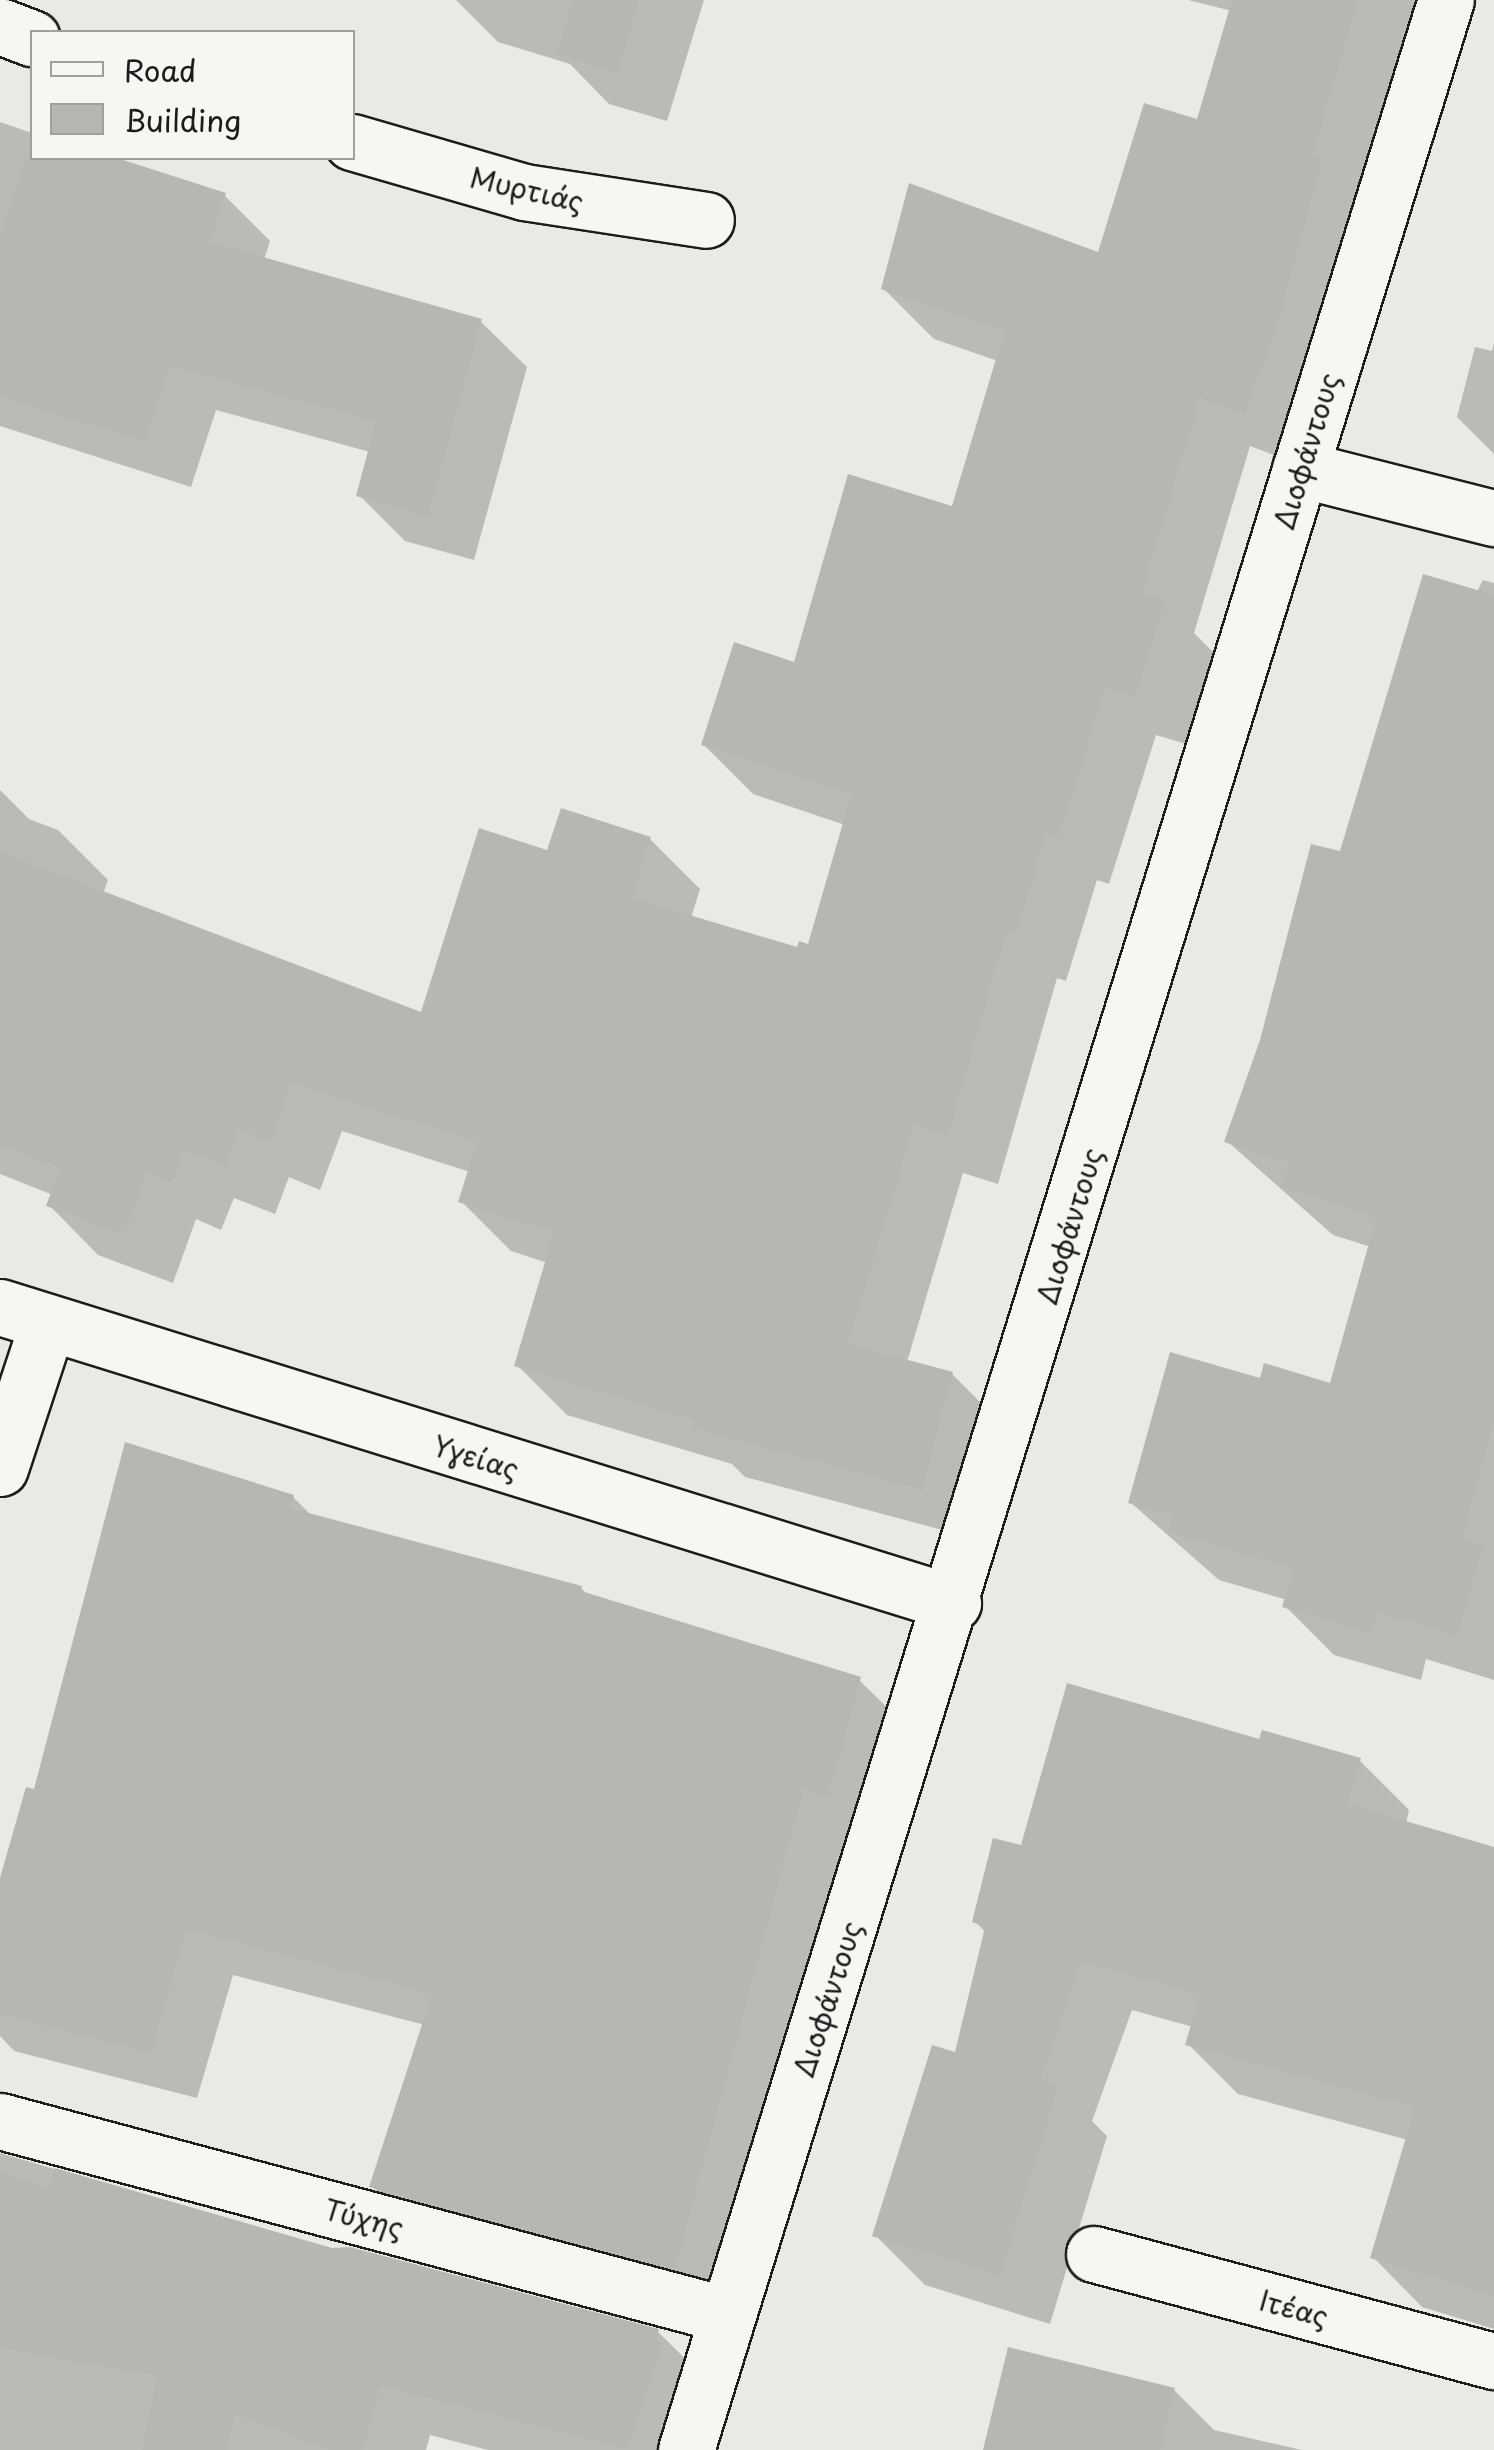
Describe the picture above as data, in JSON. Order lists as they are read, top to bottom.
{
  "streets": {
    "street": [
      "Μυρτιάς",
      "Διοφάντους",
      "Υγείας",
      "Τύχης",
      "Ιτέας"
    ]
  },
  "crossings": [
    ["Διοφάντους", "Υγείας"],
    ["Διοφάντους", "Τύχης"]
  ],
  "legend": ["Road", "Building"]
}
